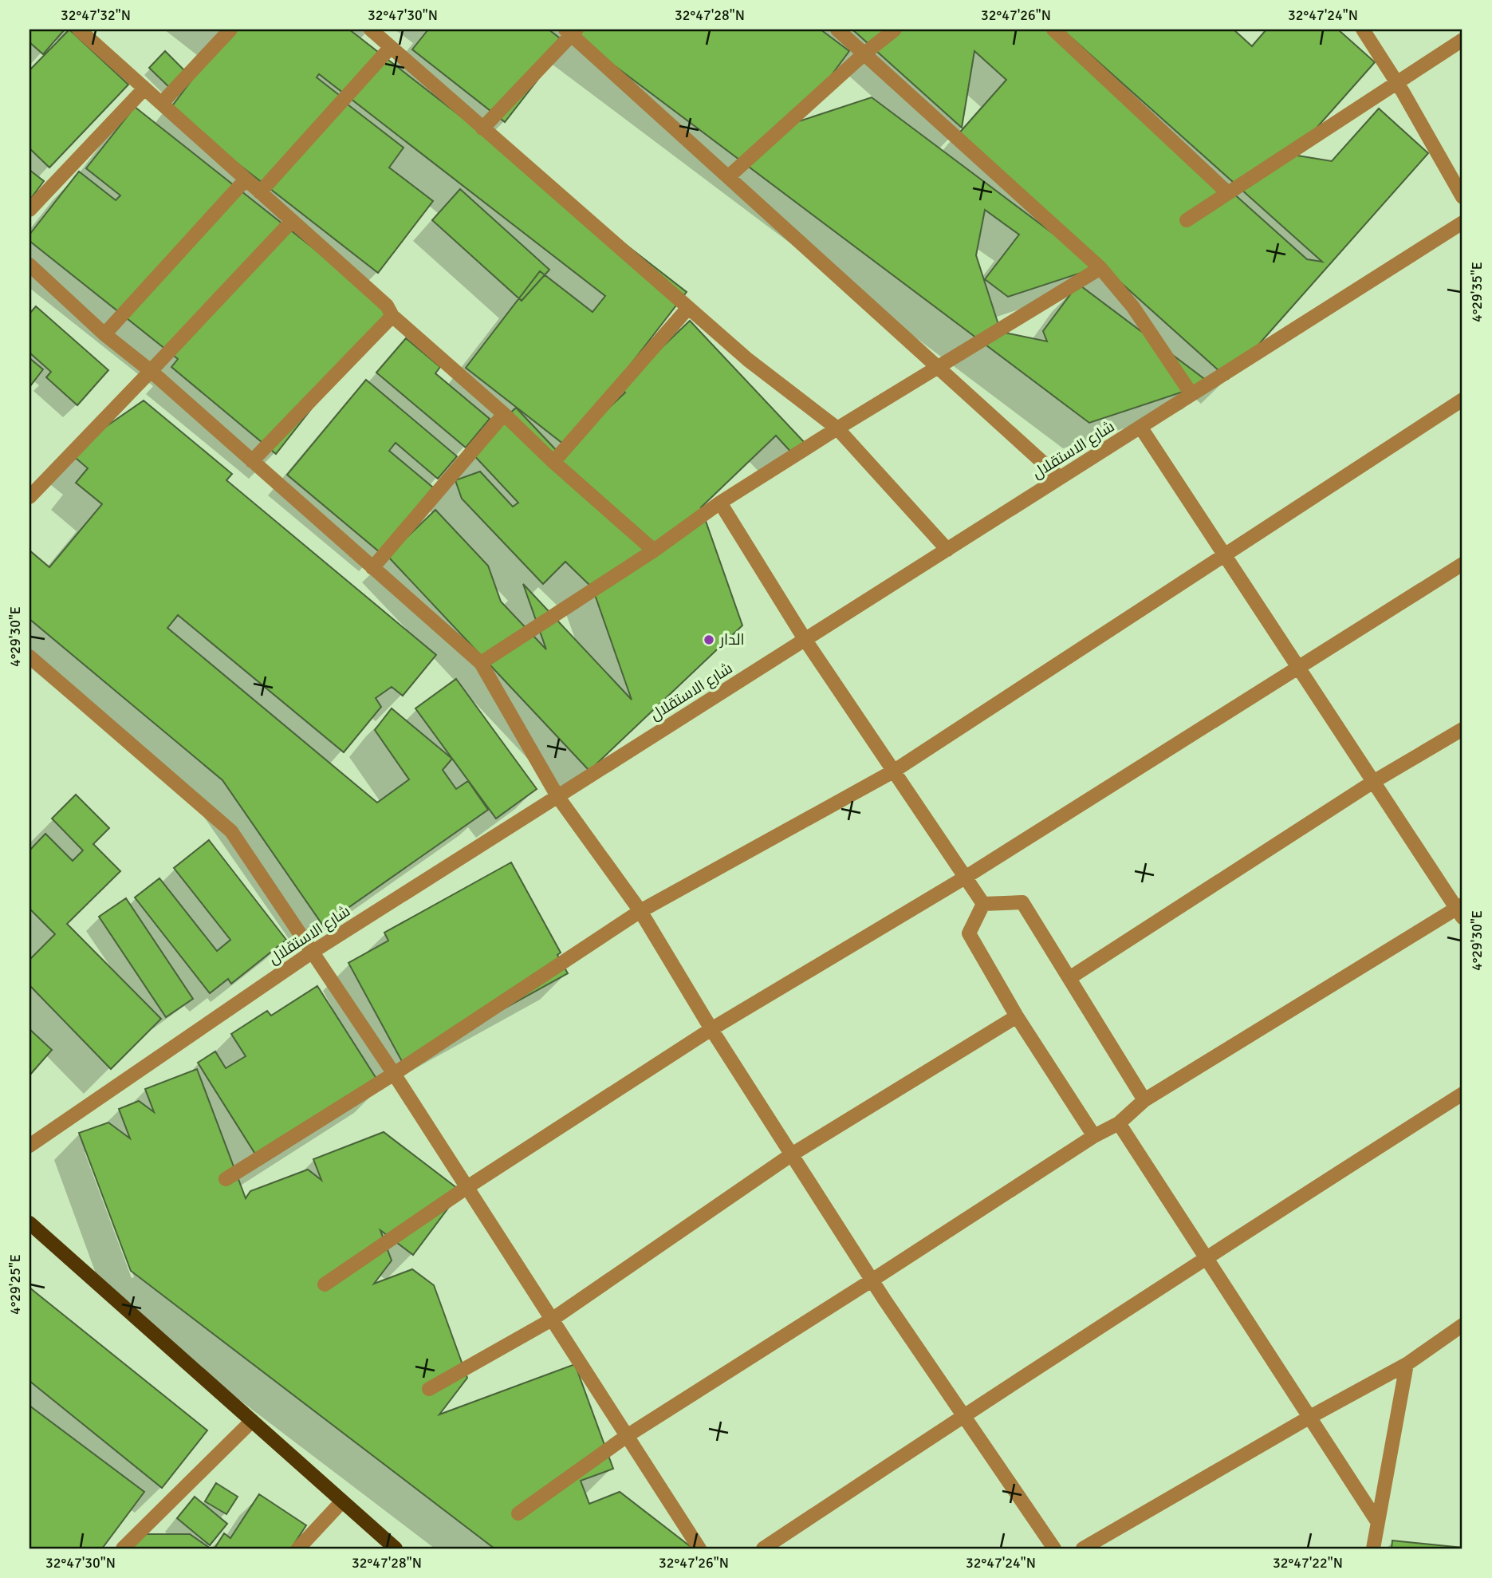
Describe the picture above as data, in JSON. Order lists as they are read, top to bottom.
{
  "streets": {
    "street": ["شارع الاستقلال"]
  },
  "places": ["الدار"],
  "coordinates": [
    "32°47'32\"N",
    "32°47'30\"N",
    "32°47'28\"N",
    "32°47'26\"N",
    "32°47'24\"N",
    "4°29'35\"E",
    "4°29'30\"E",
    "4°29'25\"E",
    "32°47'22\"N"
  ]
}
